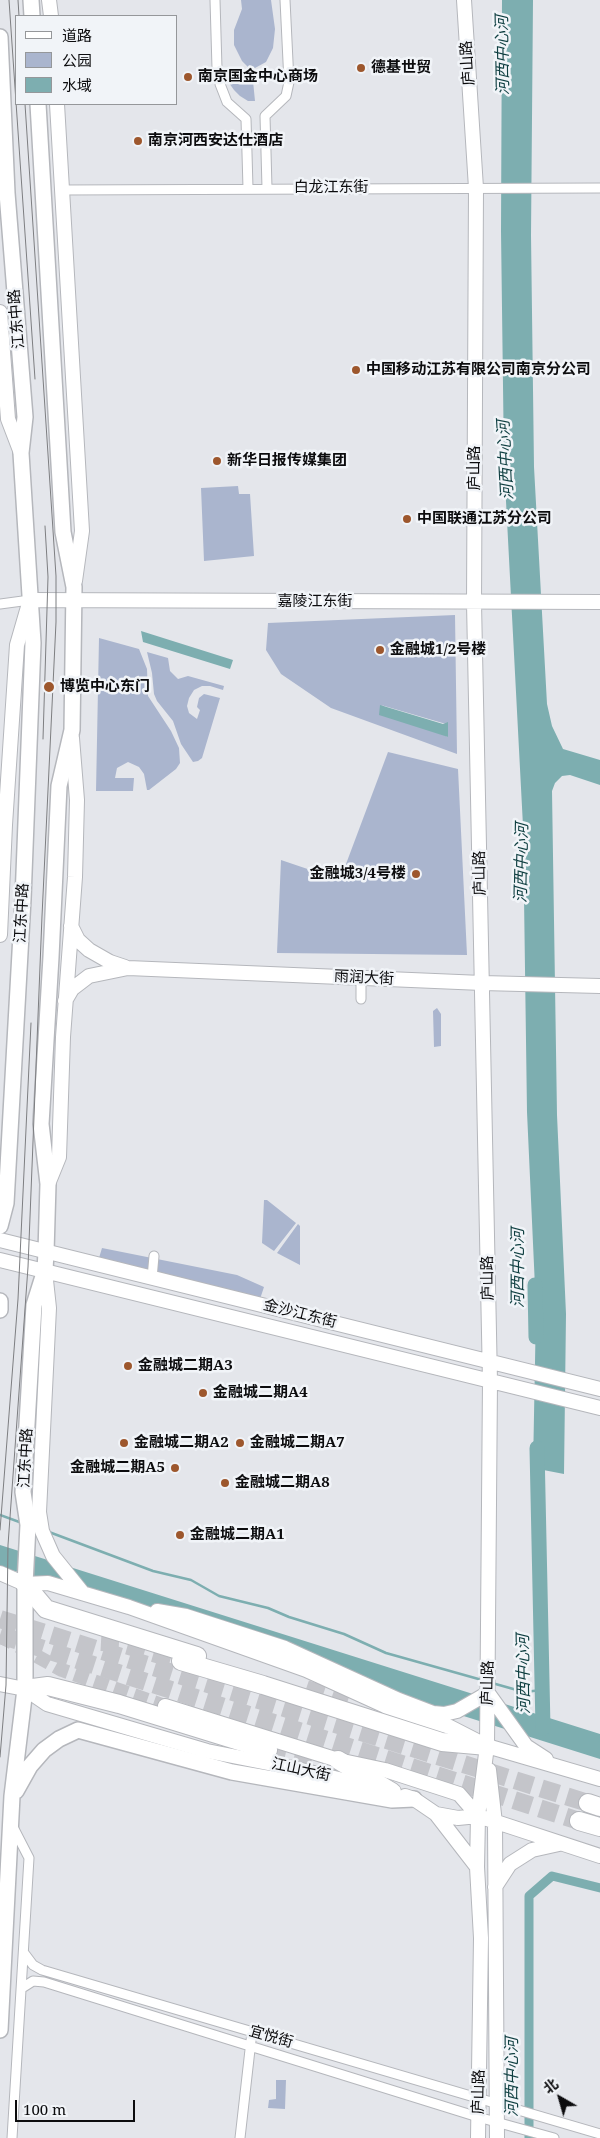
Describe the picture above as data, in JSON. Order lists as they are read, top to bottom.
{
  "streets": {
    "main road": [
      "庐山路",
      "江东中路",
      "嘉陵江东街",
      "雨润大街",
      "金沙江东街",
      "江山大街"
    ],
    "street": ["白龙江东街", "宜悦街"]
  },
  "crossings": [
    ["庐山路", "白龙江东街"],
    ["庐山路", "嘉陵江东街"],
    ["庐山路", "雨润大街"],
    ["庐山路", "金沙江东街"],
    ["庐山路", "江山大街"],
    ["庐山路", "宜悦街"],
    ["白龙江东街", "江东中路"],
    ["江东中路", "嘉陵江东街"],
    ["江东中路", "金沙江东街"],
    ["江东中路", "江山大街"]
  ],
  "water": ["河西中心河"],
  "places": [
    "德基世贸",
    "南京国金中心商场",
    "南京河西安达仕酒店",
    "中国移动江苏有限公司南京分公司",
    "新华日报传媒集团",
    "中国联通江苏分公司",
    "金融城1/2号楼",
    "博览中心东门",
    "金融城3/4号楼",
    "金融城二期A3",
    "金融城二期A4",
    "金融城二期A2",
    "金融城二期A7",
    "金融城二期A5",
    "金融城二期A8",
    "金融城二期A1"
  ],
  "legend": ["道路", "公园", "水域"],
  "scale_bar": "100 m",
  "north": "top left"
}
